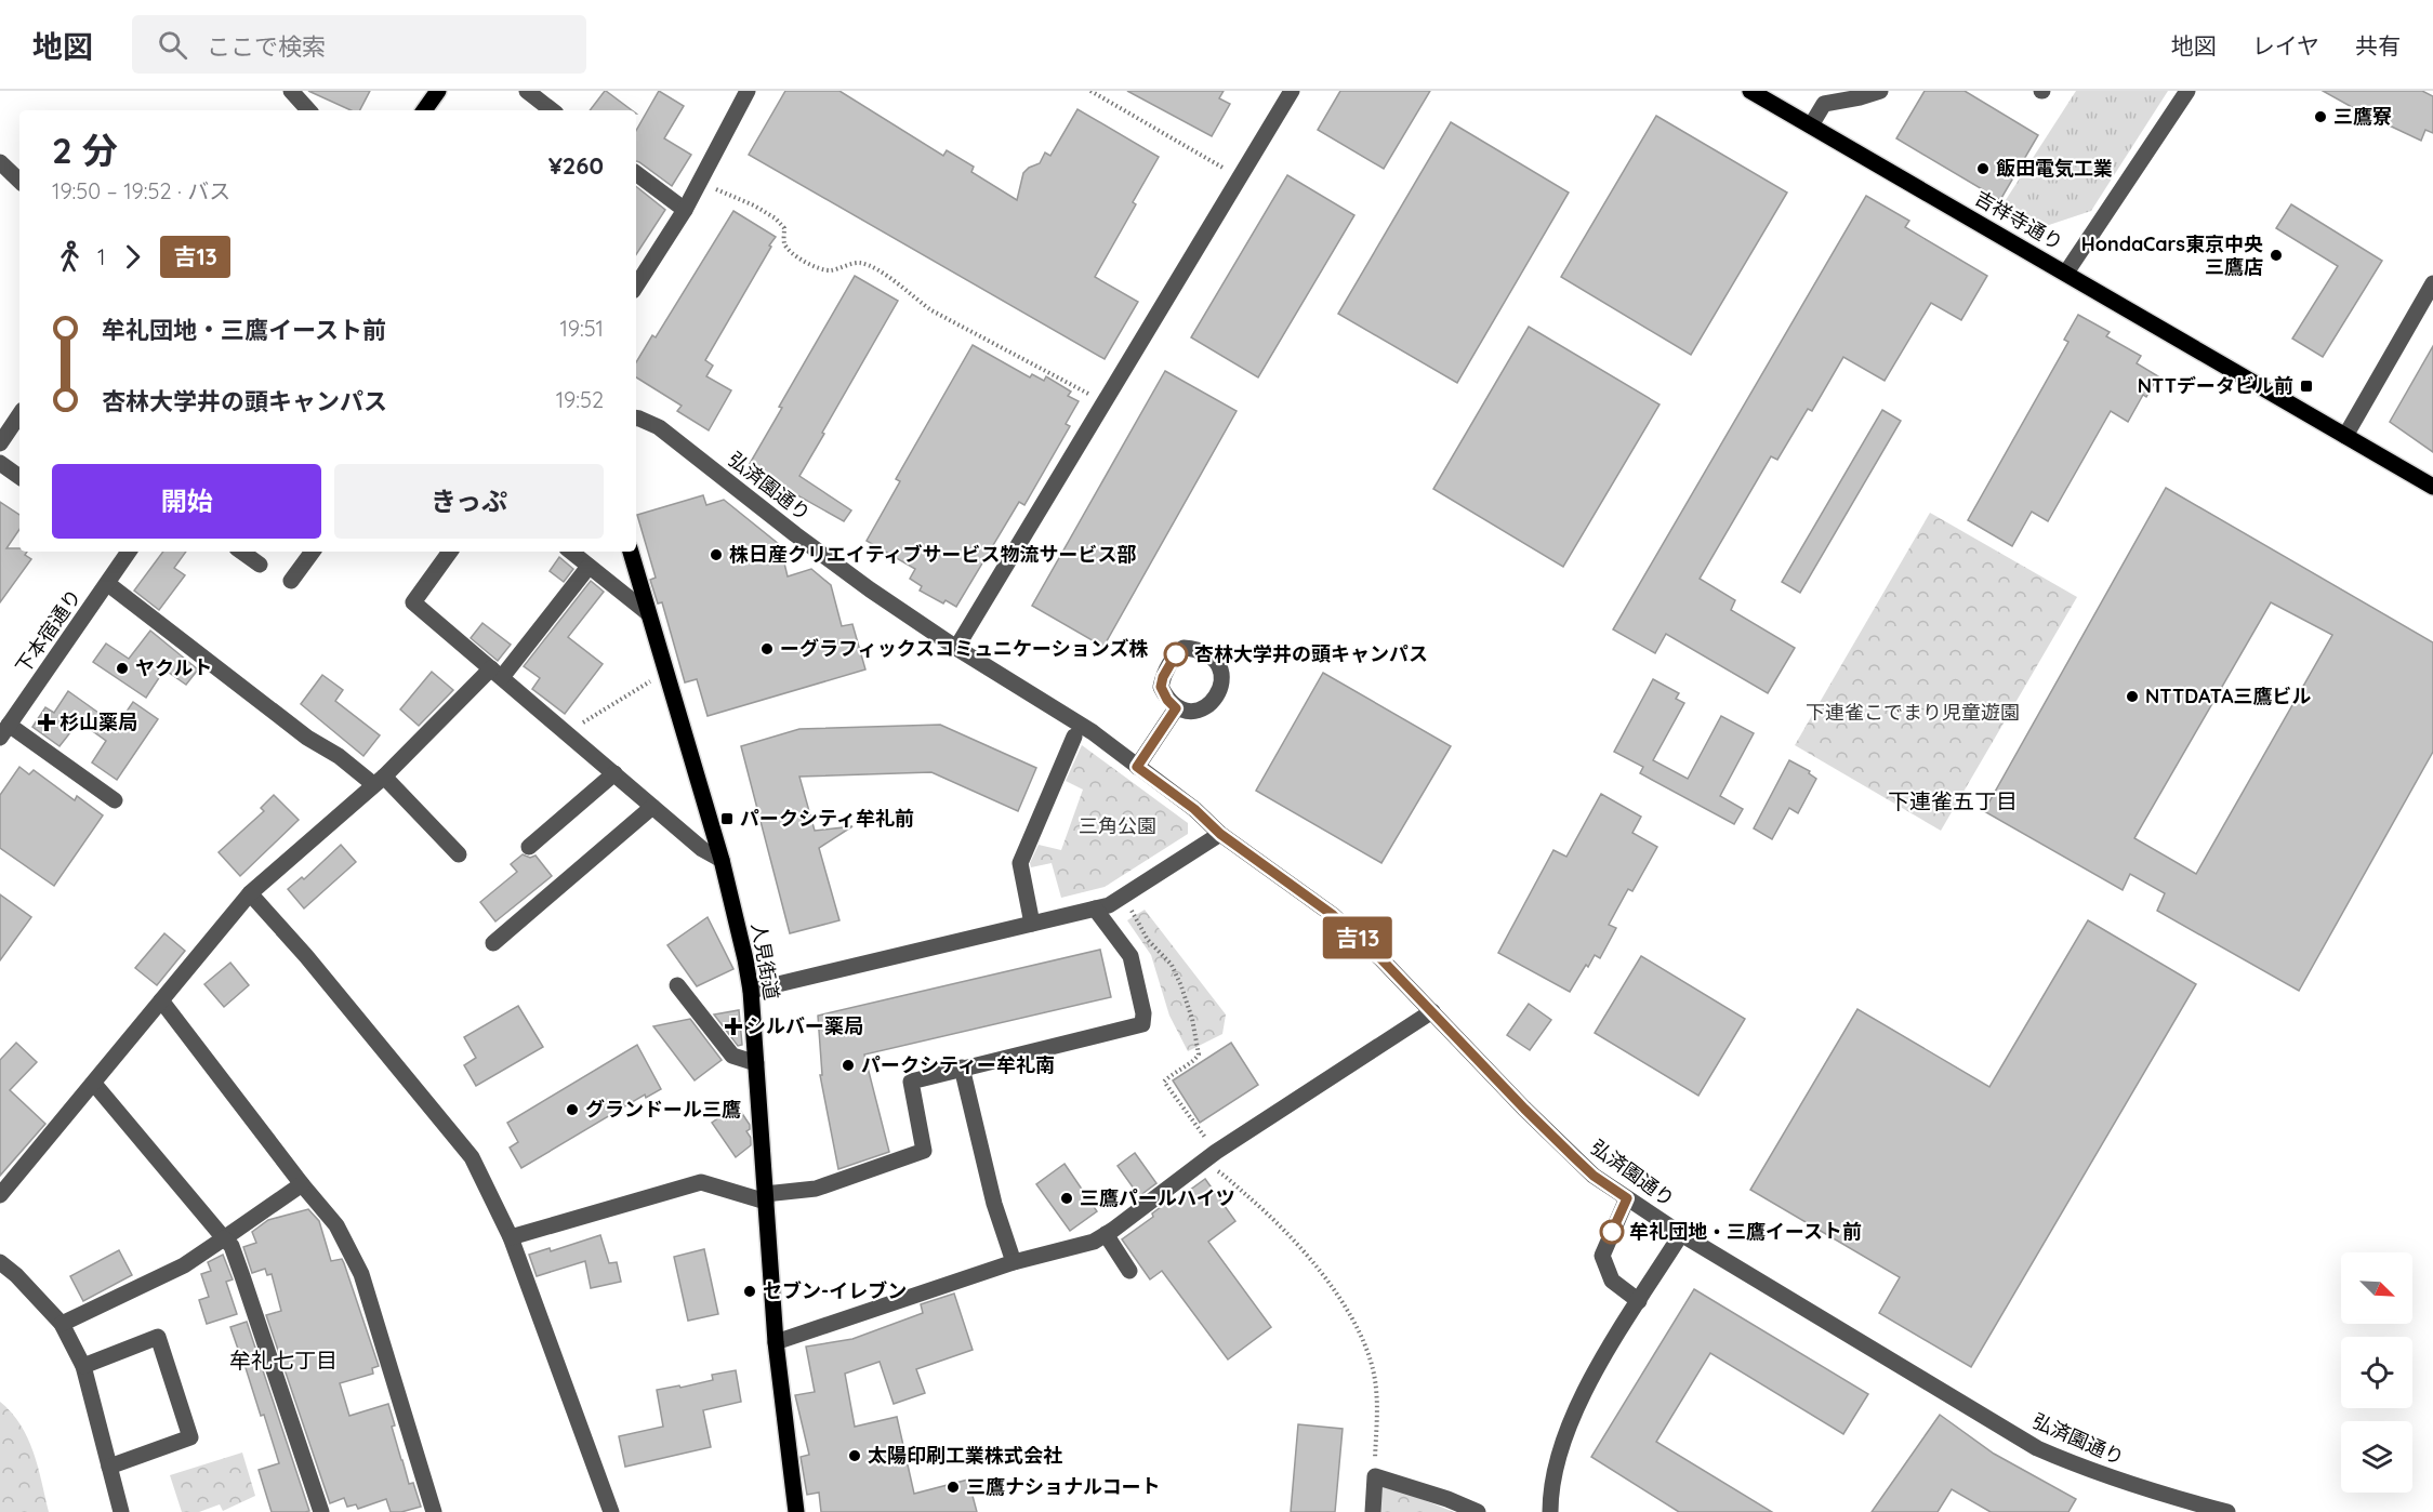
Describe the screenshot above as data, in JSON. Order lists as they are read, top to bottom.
{
  "streets": {
    "main road": ["吉祥寺通り", "人見街道"],
    "street": ["弘済園通り", "下本宿通り"]
  },
  "districts": ["下連雀五丁目", "牟礼七丁目"],
  "parks": ["下連雀こでまり児童遊園", "三角公園"],
  "places": {
    "other": [
      "三鷹寮",
      "飯田電気工業",
      "HondaCars東京中央 三鷹店",
      "株日産クリエイティブサービス物流サービス部",
      "ーグラフィックスコミュニケーションズ株",
      "杏林大学井の頭キャンパス",
      "ヤクルト",
      "NTTDATA三鷹ビル",
      "パークシティー牟礼南",
      "グランドール三鷹",
      "三鷹パールハイツ",
      "牟礼団地・三鷹イースト前",
      "セブン-イレブン",
      "太陽印刷工業株式会社",
      "三鷹ナショナルコート"
    ],
    "transit": ["NTTデータビル前", "パークシティ牟礼前"],
    "health": ["杉山薬局", "シルバー薬局"]
  },
  "lines": ["bus line 吉13"],
  "north": "bottom right",
  "page": {
    "header": "地図",
    "search": "ここで検索",
    "nav": ["地図", "レイヤ", "共有"],
    "on_map": "吉13",
    "heading": ["2 分", "19:50 – 19:52 · バス", "¥260"],
    "legs": ["1", "吉13"],
    "list": [
      {
        "name": "牟礼団地・三鷹イースト前",
        "value": "19:51"
      },
      {
        "name": "杏林大学井の頭キャンパス",
        "value": "19:52"
      }
    ],
    "buttons": ["開始", "きっぷ"]
  }
}
